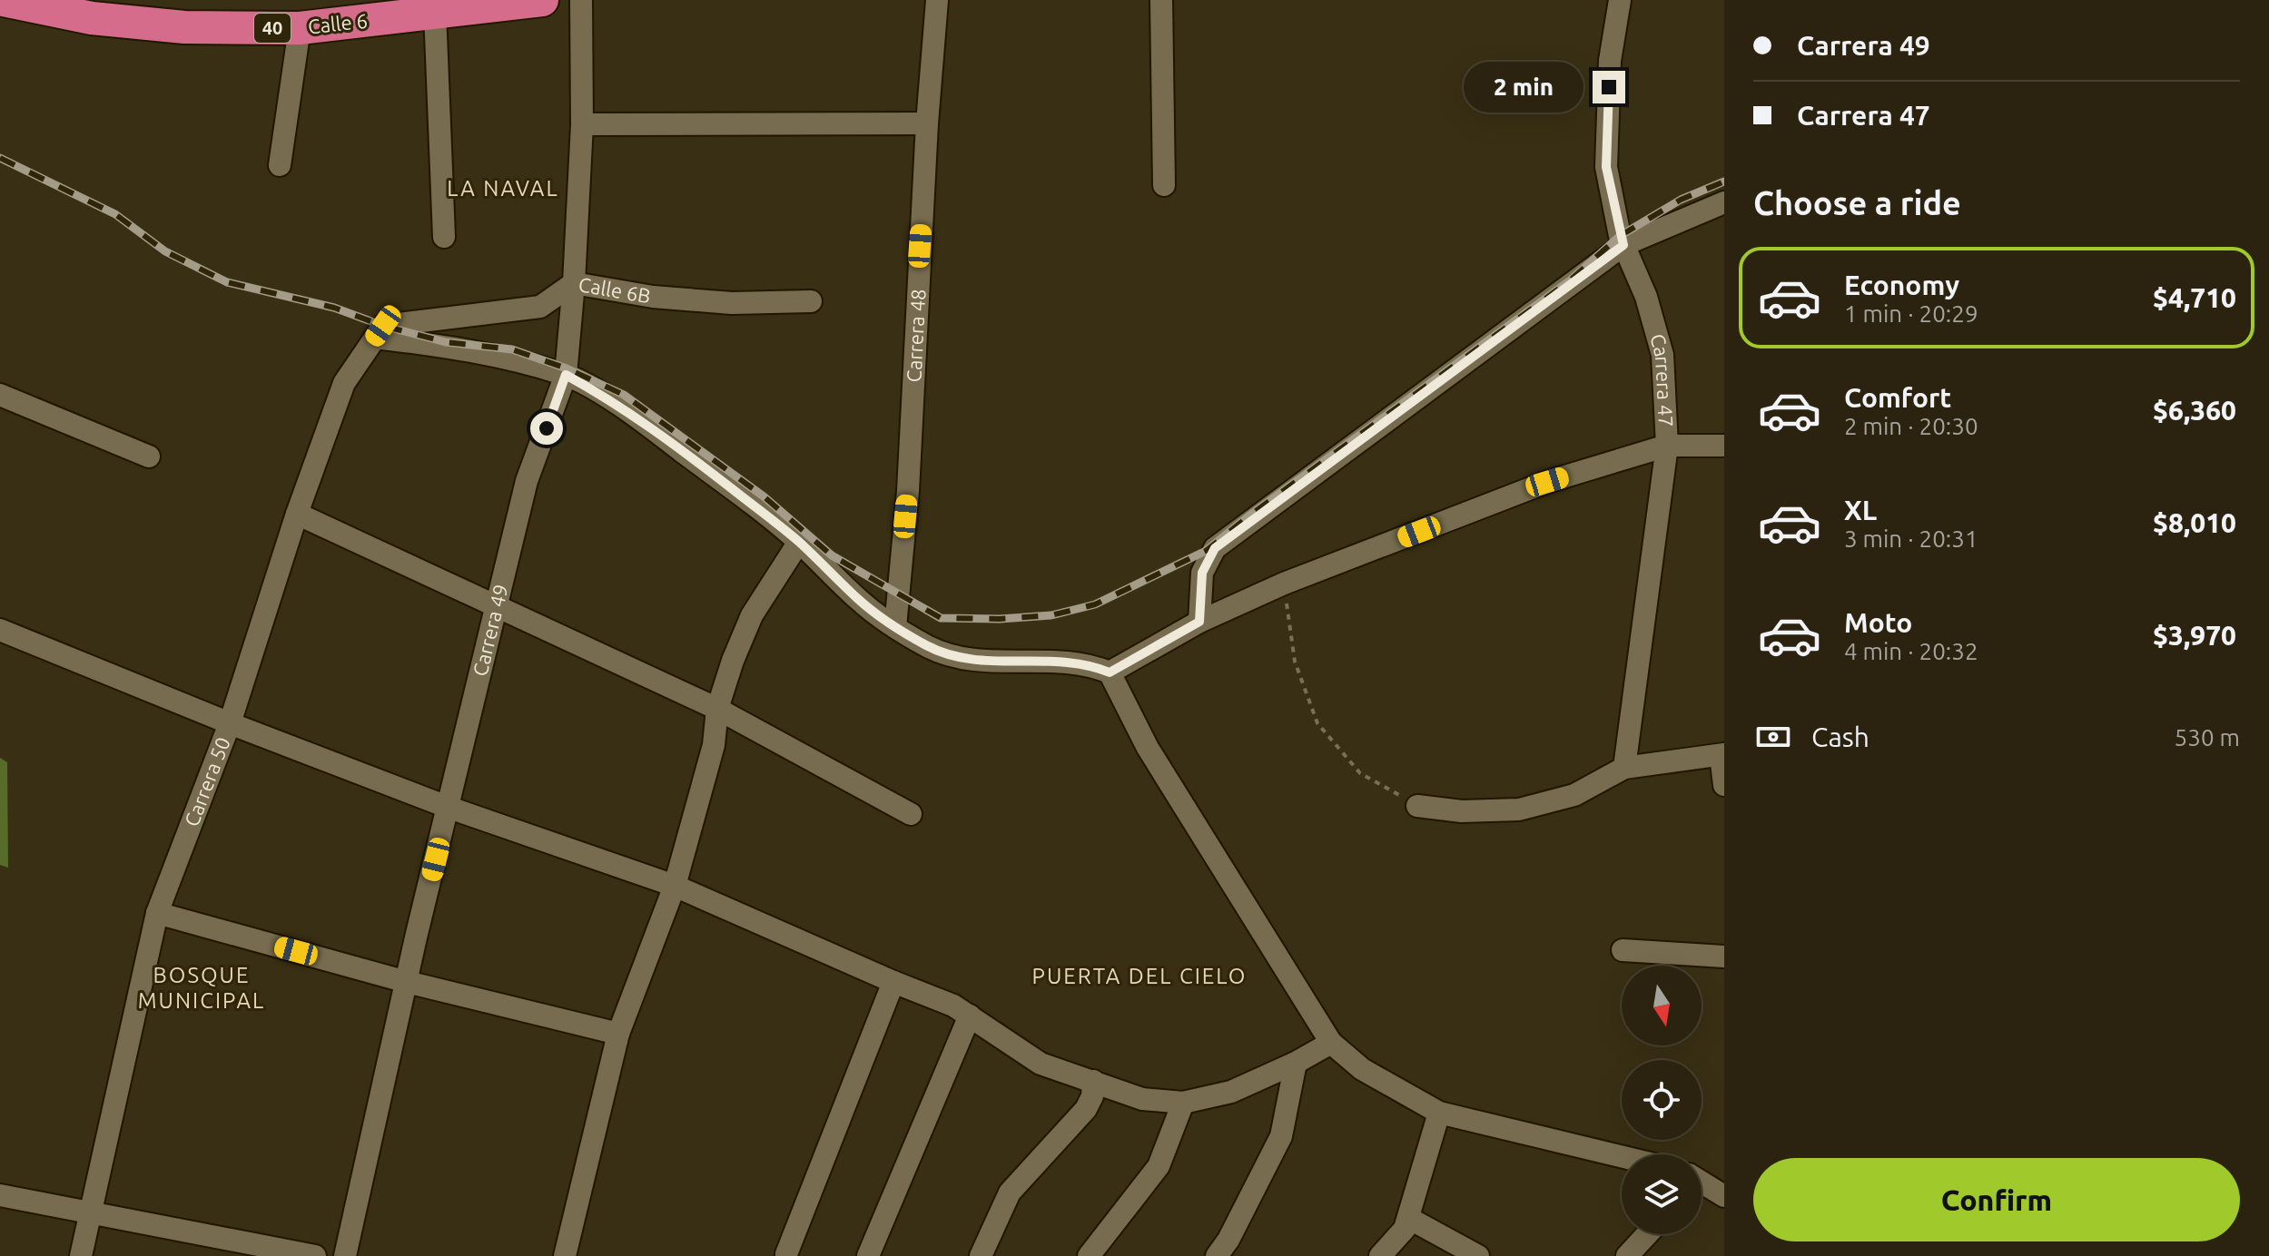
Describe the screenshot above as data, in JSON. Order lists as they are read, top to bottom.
{
  "streets": {
    "highway": ["Calle 6", "40"],
    "street": [
      "Calle 6B",
      "Carrera 48",
      "Carrera 47",
      "Carrera 49",
      "Carrera 50"
    ]
  },
  "crossings": [
    ["Calle 6B", "Carrera 49"],
    ["Calle 6B", "Carrera 50"]
  ],
  "districts": ["LA NAVAL", "BOSQUE MUNICIPAL", "PUERTA DEL CIELO"],
  "north": "bottom",
  "page": {
    "banner": ["Carrera 49", "Carrera 47"],
    "bubble": "2 min",
    "heading": "Choose a ride",
    "list": [
      {
        "name": "Economy",
        "note": "1 min · 20:29",
        "value": "$4,710"
      },
      {
        "name": "Comfort",
        "note": "2 min · 20:30",
        "value": "$6,360"
      },
      {
        "name": "XL",
        "note": "3 min · 20:31",
        "value": "$8,010"
      },
      {
        "name": "Moto",
        "note": "4 min · 20:32",
        "value": "$3,970"
      }
    ],
    "pay": ["Cash", "530 m"],
    "buttons": "Confirm"
  }
}
